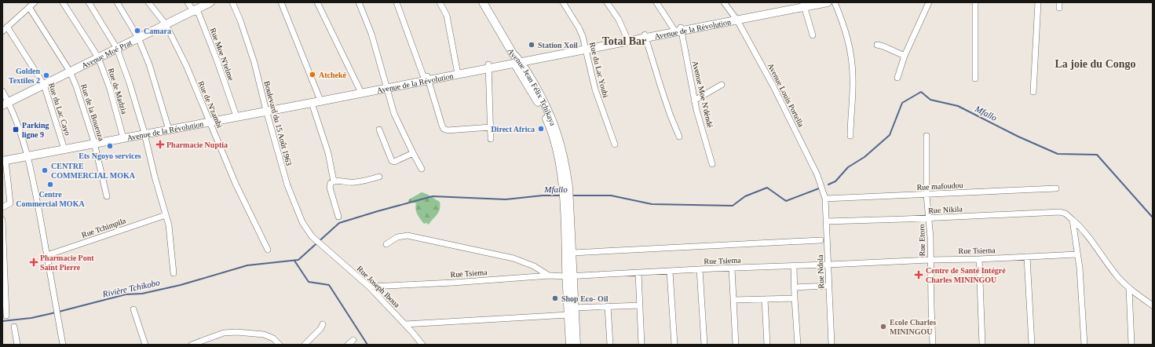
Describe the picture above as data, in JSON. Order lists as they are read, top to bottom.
{
  "streets": {
    "street": [
      "Avenue de la Révolution",
      "Avenue Moé Prat",
      "Rue Moe N'telme",
      "Rue du Lac Youbi",
      "Rue de Madzia",
      "Avenue Moe N'déndé",
      "Avenue Louis Portella",
      "Avenue Jean Félix Tchikaya",
      "Rue de N'zambi",
      "Rue du Lac Cayo",
      "Rue de la Bouenza",
      "Boulevard du 15 Août 1963",
      "Rue mafoudou",
      "Rue Nikila",
      "Rue Tchimpila",
      "Rue Etoro",
      "Rue Tsiema",
      "Rue Ndola",
      "Rue Joseph Iboua"
    ]
  },
  "crossings": [
    ["Avenue de la Révolution", "Rue Moe N'telme"],
    ["Avenue de la Révolution", "Rue du Lac Youbi"],
    ["Avenue de la Révolution", "Rue de Madzia"],
    ["Avenue de la Révolution", "Avenue Moe N'déndé"],
    ["Avenue de la Révolution", "Avenue Louis Portella"],
    ["Avenue de la Révolution", "Avenue Jean Félix Tchikaya"],
    ["Avenue de la Révolution", "Rue de N'zambi"],
    ["Avenue de la Révolution", "Rue du Lac Cayo"],
    ["Avenue de la Révolution", "Rue de la Bouenza"],
    ["Avenue de la Révolution", "Boulevard du 15 Août 1963"],
    ["Avenue Moé Prat", "Rue Moe N'telme"],
    ["Avenue Moé Prat", "Rue de Madzia"],
    ["Avenue Moé Prat", "Rue de N'zambi"],
    ["Avenue Moé Prat", "Rue du Lac Cayo"],
    ["Avenue Moé Prat", "Rue de la Bouenza"],
    ["Avenue Louis Portella", "Rue mafoudou"],
    ["Avenue Louis Portella", "Rue Ndola"],
    ["Avenue Jean Félix Tchikaya", "Rue Tsiema"],
    ["Boulevard du 15 Août 1963", "Rue Joseph Iboua"],
    ["Rue mafoudou", "Rue Etoro"],
    ["Rue mafoudou", "Rue Ndola"],
    ["Rue Nikila", "Rue Etoro"],
    ["Rue Nikila", "Rue Ndola"],
    ["Rue Etoro", "Rue Tsiema"],
    ["Rue Tsiema", "Rue Ndola"],
    ["Rue Tsiema", "Rue Joseph Iboua"]
  ],
  "districts": ["Total Bar", "La joie du Congo"],
  "water": ["Mfallo", "Rivière Tchikobo"],
  "places": {
    "other": [
      "Camara",
      "Station Xoil",
      "Atcheké",
      "Golden Textiles 2",
      "Direct Africa",
      "Ets Ngoyo services",
      "CENTRE COMMERCIAL MOKA",
      "Centre Commercial MOKA",
      "Shop Eco- Oil",
      "Ecole Charles MININGOU"
    ],
    "transit": ["Parking ligne 9"],
    "health": ["Pharmacie Nuptia", "Pharmacie Pont Saint Pierre", "Centre de Santé Intégré Charles MININGOU"]
  }
}
